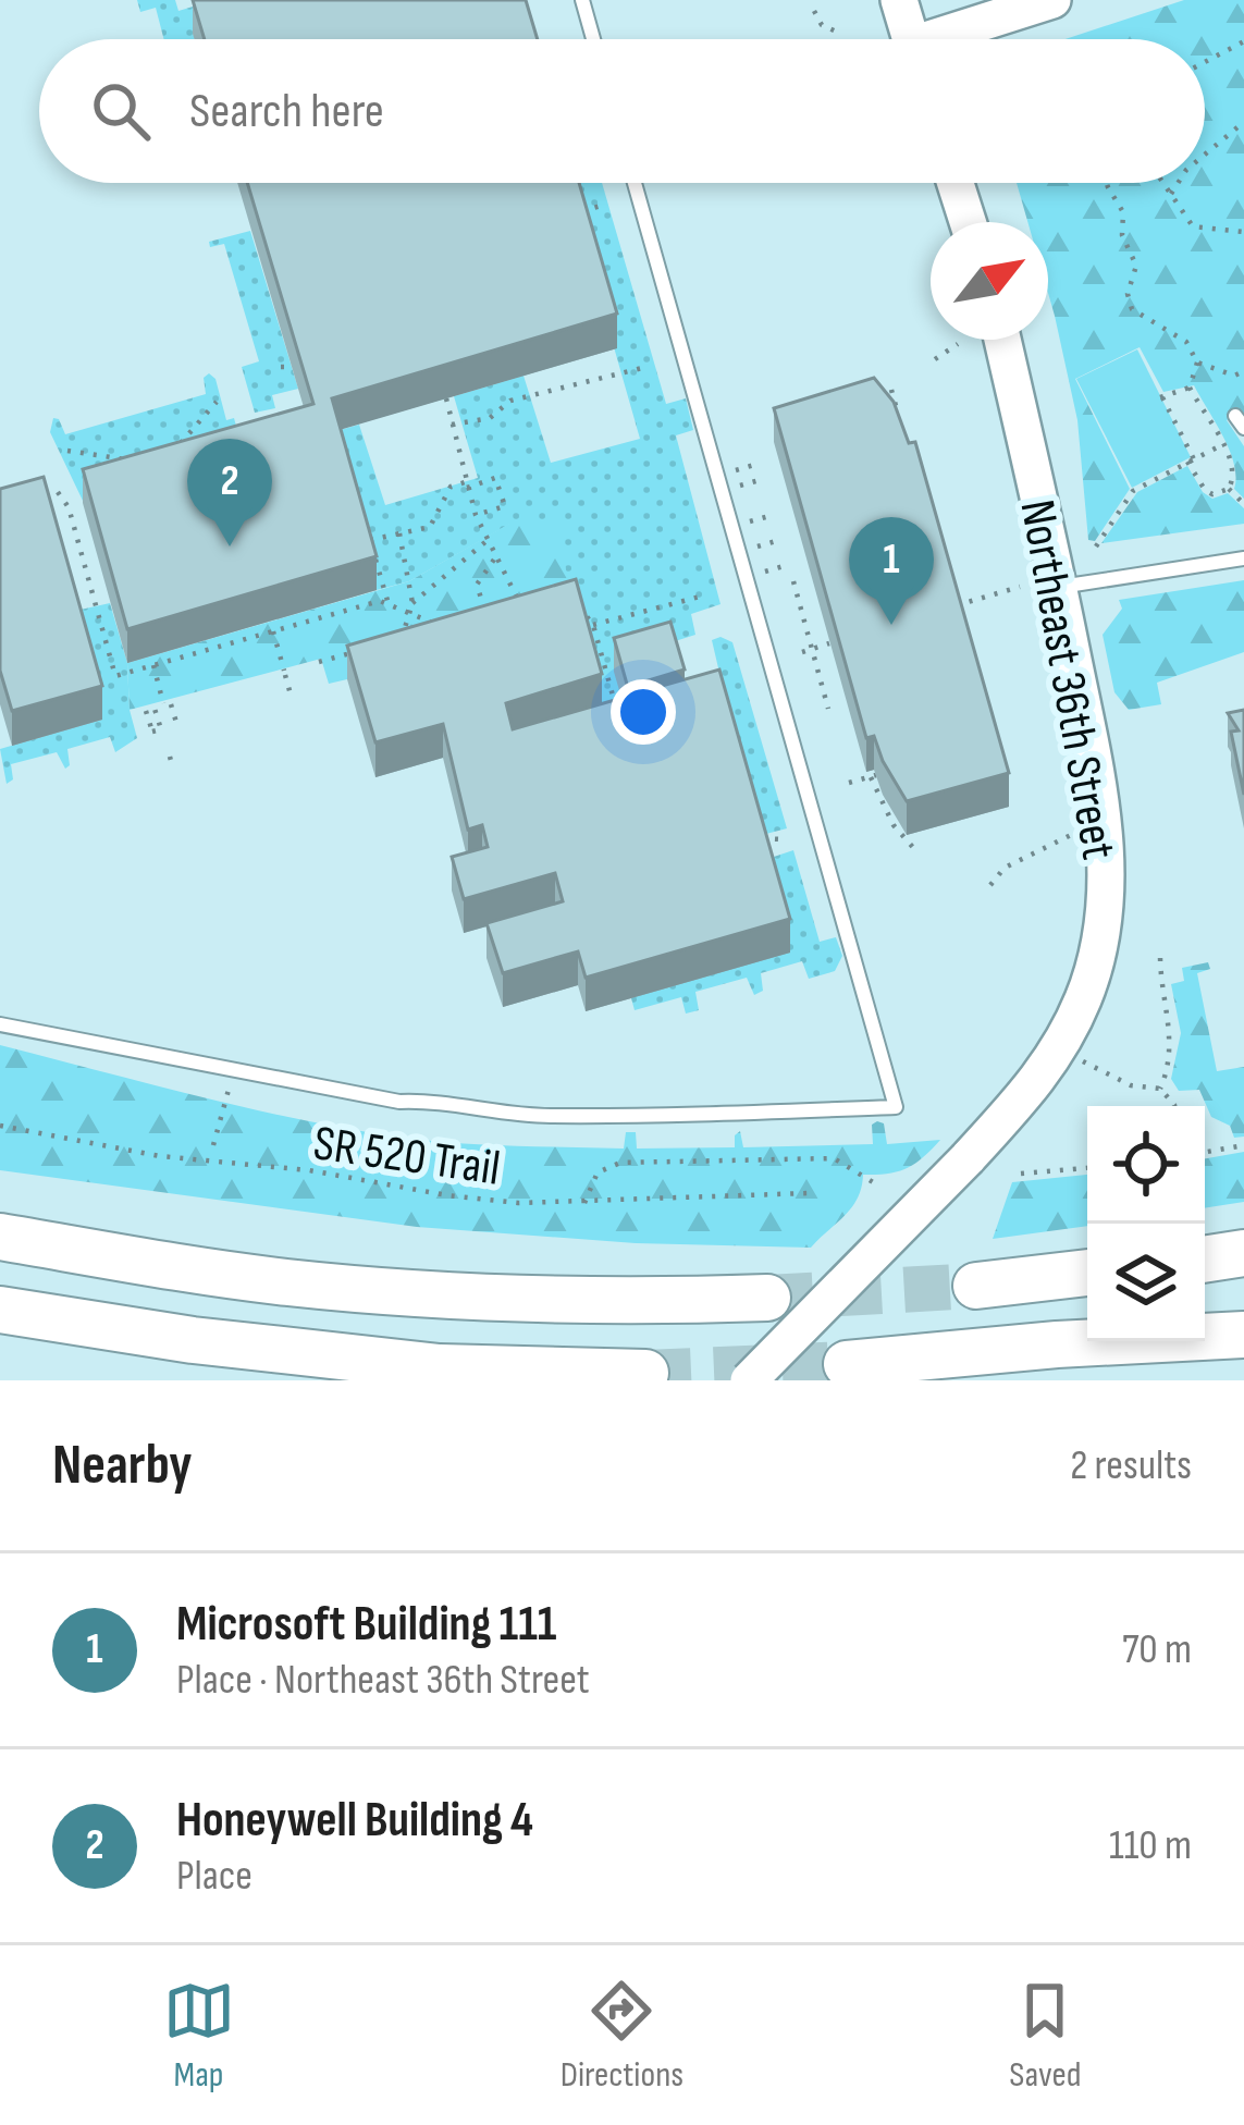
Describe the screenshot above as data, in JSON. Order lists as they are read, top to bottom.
{
  "streets": {
    "street": ["Northeast 36th Street"],
    "path": ["SR 520 Trail"]
  },
  "north": "top right",
  "page": {
    "search": "Search here",
    "pins": ["2", "1"],
    "heading": ["Nearby", "2 results"],
    "list": [
      {
        "mark": "1",
        "name": "Microsoft Building 111",
        "note": "Place · Northeast 36th Street",
        "value": "70 m"
      },
      {
        "mark": "2",
        "name": "Honeywell Building 4",
        "note": "Place",
        "value": "110 m"
      }
    ],
    "nav": ["Map", "Directions", "Saved"]
  }
}
